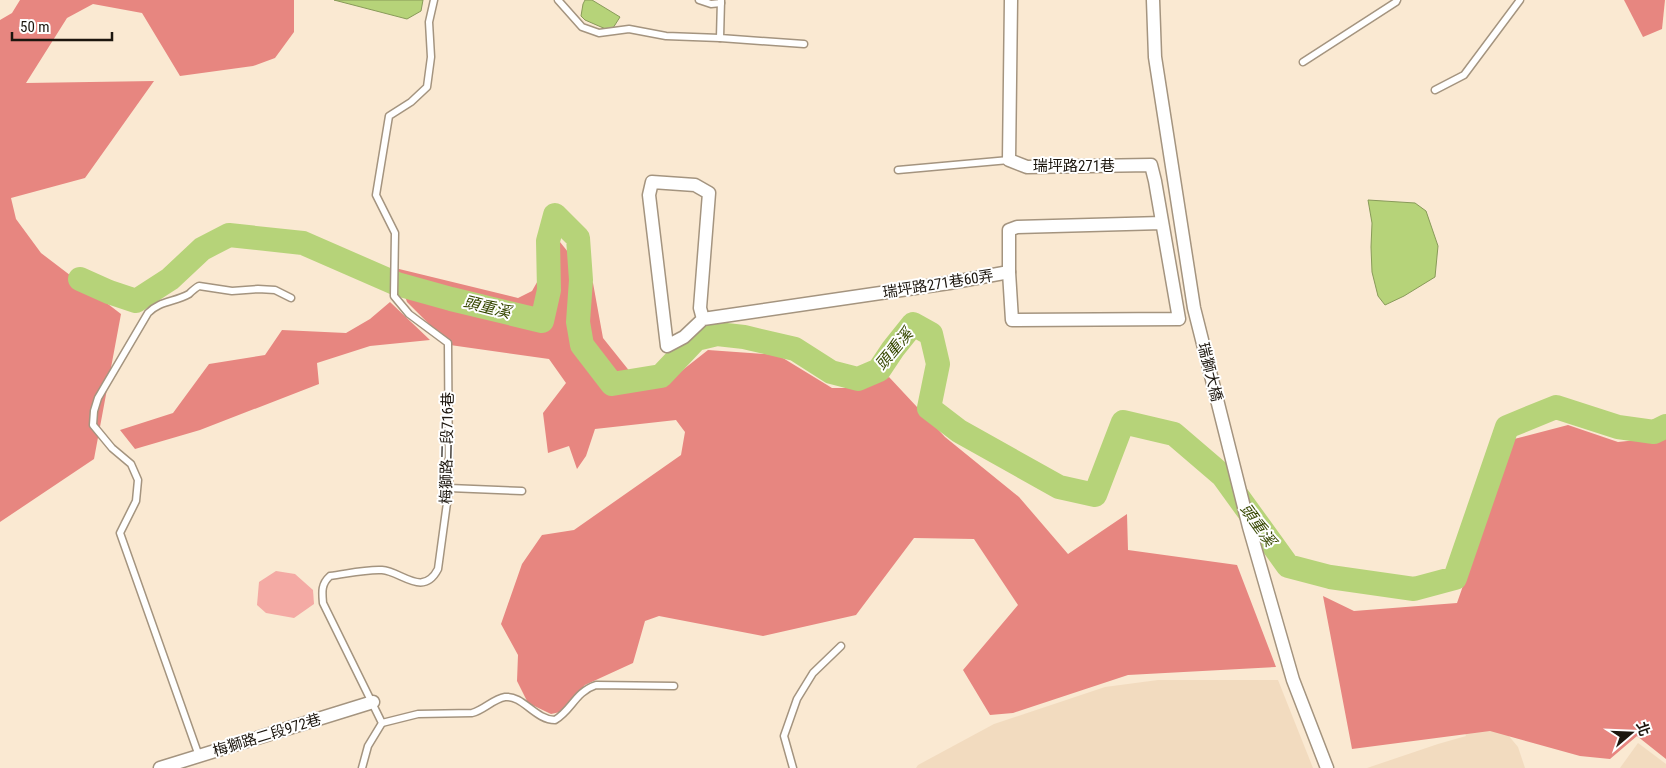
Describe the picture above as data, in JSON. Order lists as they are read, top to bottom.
{
  "streets": {
    "street": [
      "瑞坪路271巷",
      "瑞坪路271巷60弄",
      "瑞獅大橋",
      "梅獅路二段972巷"
    ],
    "lane": ["梅獅路二段716巷"]
  },
  "crossings": [
    ["瑞坪路271巷", "瑞坪路271巷60弄"],
    ["梅獅路二段716巷", "梅獅路二段972巷"]
  ],
  "water": ["頭重溪"],
  "scale_bar": "50 m",
  "north": "right"
}
